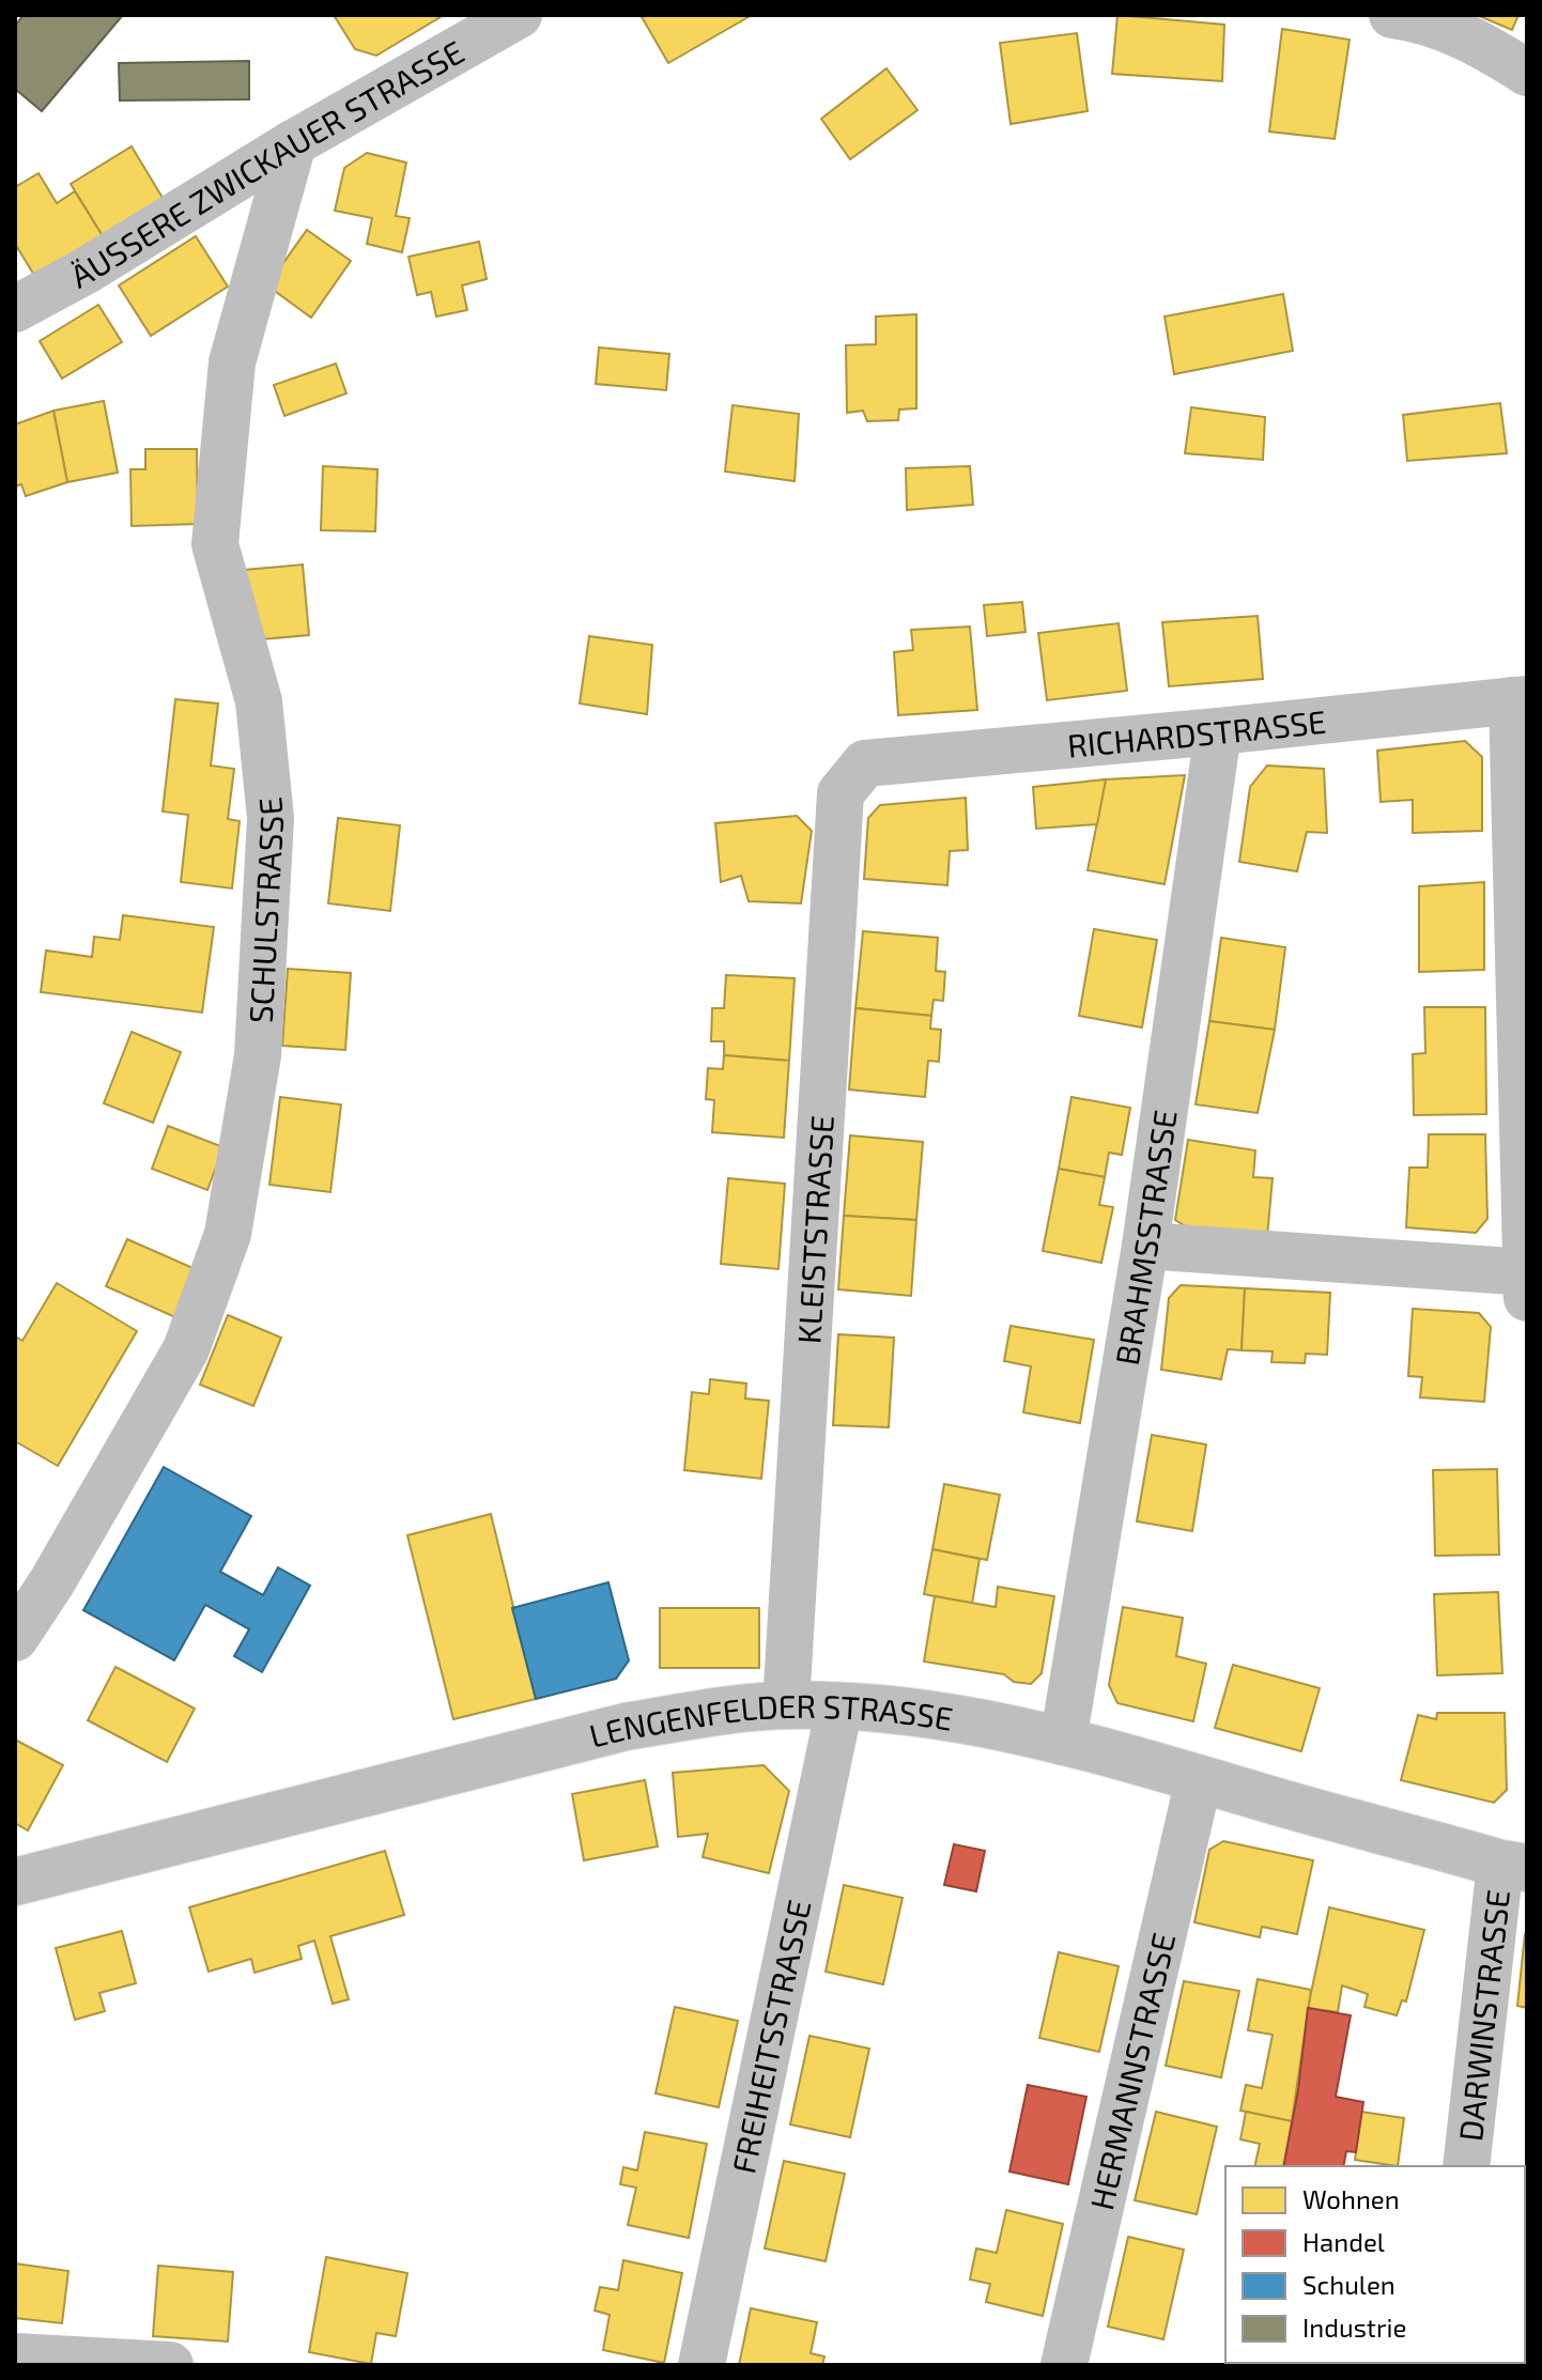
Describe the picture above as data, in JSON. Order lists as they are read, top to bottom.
{
  "streets": {
    "street": [
      "ÄUSSERE ZWICKAUER STRASSE",
      "RICHARDSTRASSE",
      "SCHULSTRASSE",
      "KLEISTSTRASSE",
      "BRAHMSSTRASSE",
      "LENGENFELDER STRASSE",
      "DARWINSTRASSE",
      "FREIHEITSSTRASSE",
      "HERMANNSTRASSE"
    ]
  },
  "crossings": [
    ["ÄUSSERE ZWICKAUER STRASSE", "SCHULSTRASSE"],
    ["RICHARDSTRASSE", "KLEISTSTRASSE"],
    ["RICHARDSTRASSE", "BRAHMSSTRASSE"],
    ["KLEISTSTRASSE", "LENGENFELDER STRASSE"],
    ["BRAHMSSTRASSE", "LENGENFELDER STRASSE"],
    ["LENGENFELDER STRASSE", "DARWINSTRASSE"],
    ["LENGENFELDER STRASSE", "FREIHEITSSTRASSE"],
    ["LENGENFELDER STRASSE", "HERMANNSTRASSE"]
  ],
  "legend": [
    "Wohnen",
    "Handel",
    "Schulen",
    "Industrie"
  ]
}
